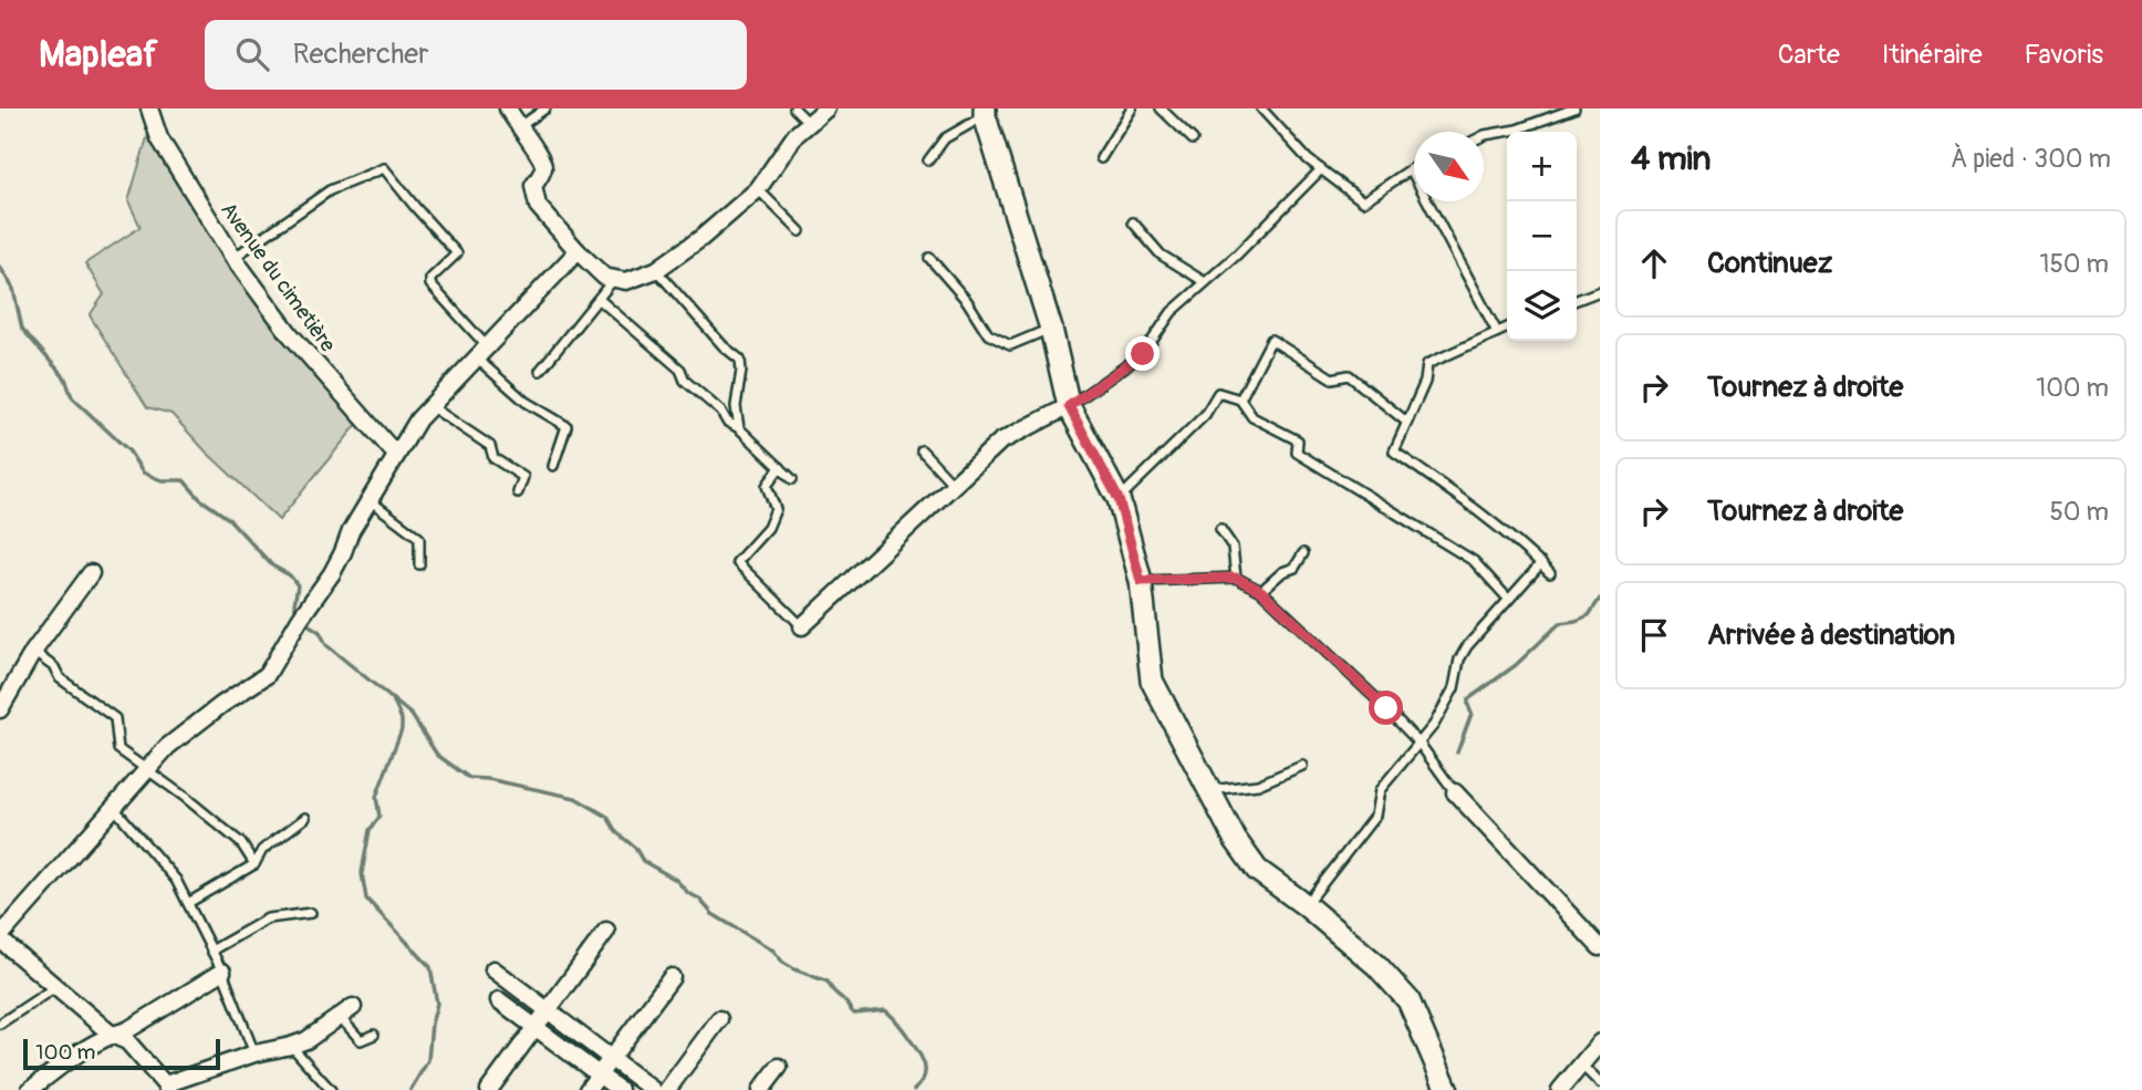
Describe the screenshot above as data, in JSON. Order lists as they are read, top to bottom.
{
  "streets": {
    "street": ["Avenue du cimetière"]
  },
  "scale_bar": "100 m",
  "north": "bottom right",
  "page": {
    "header": "Mapleaf",
    "search": "Rechercher",
    "nav": ["Carte", "Itinéraire", "Favoris"],
    "heading": ["4 min", "À pied · 300 m"],
    "map_buttons": ["+", "−"],
    "list": [
      ["Continuez", "150 m"],
      ["Tournez à droite", "100 m"],
      ["Tournez à droite", "50 m"],
      "Arrivée à destination"
    ],
    "scale": "100 m"
  }
}
